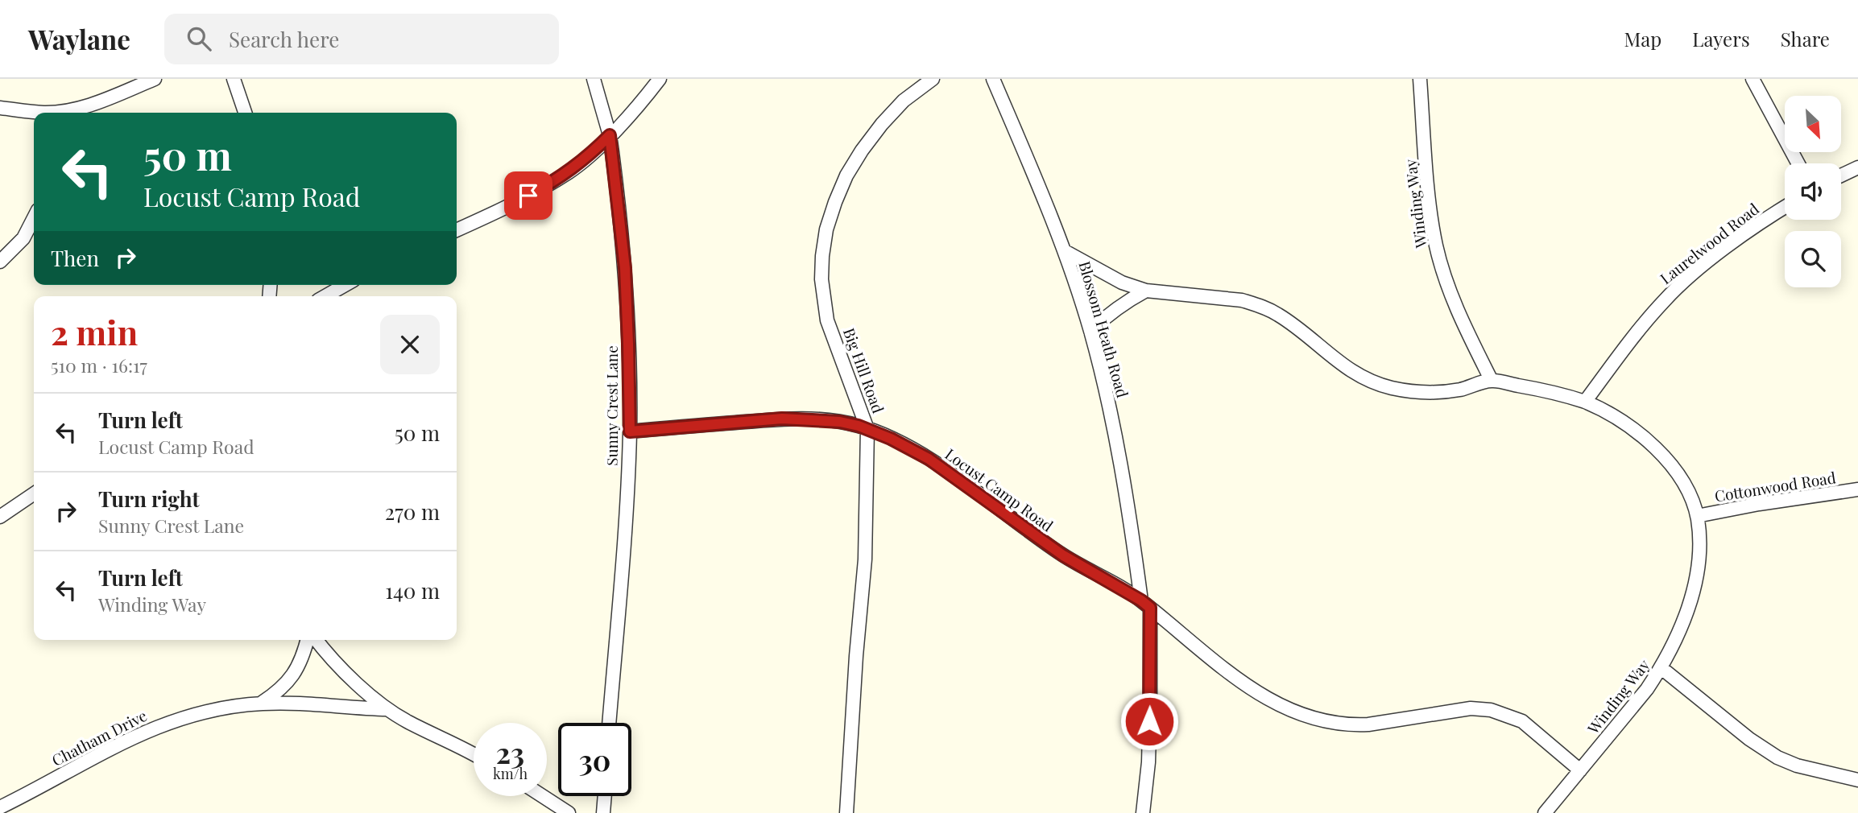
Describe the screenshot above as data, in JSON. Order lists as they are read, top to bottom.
{
  "streets": {
    "street": [
      "Winding Way",
      "Laurelwood Road",
      "Blossom Heath Road",
      "Big Hill Road",
      "Sunny Crest Lane",
      "Cottonwood Road",
      "Locust Camp Road",
      "Chatham Drive"
    ]
  },
  "crossings": [
    ["Winding Way", "Laurelwood Road"],
    ["Winding Way", "Cottonwood Road"],
    ["Winding Way", "Locust Camp Road"],
    ["Blossom Heath Road", "Locust Camp Road"],
    ["Big Hill Road", "Locust Camp Road"],
    ["Sunny Crest Lane", "Locust Camp Road"]
  ],
  "north": "bottom right",
  "page": {
    "header": "Waylane",
    "search": "Search here",
    "nav": ["Map", "Layers", "Share"],
    "turn": ["50 m", "Locust Camp Road"],
    "then": "Then",
    "heading": ["2 min", "510 m · 16:17"],
    "list": [
      {
        "name": "Turn left",
        "note": "Locust Camp Road",
        "value": "50 m"
      },
      {
        "name": "Turn right",
        "note": "Sunny Crest Lane",
        "value": "270 m"
      },
      {
        "name": "Turn left",
        "note": "Winding Way",
        "value": "140 m"
      }
    ],
    "speed": "23 km/h",
    "limit": "30"
  }
}
